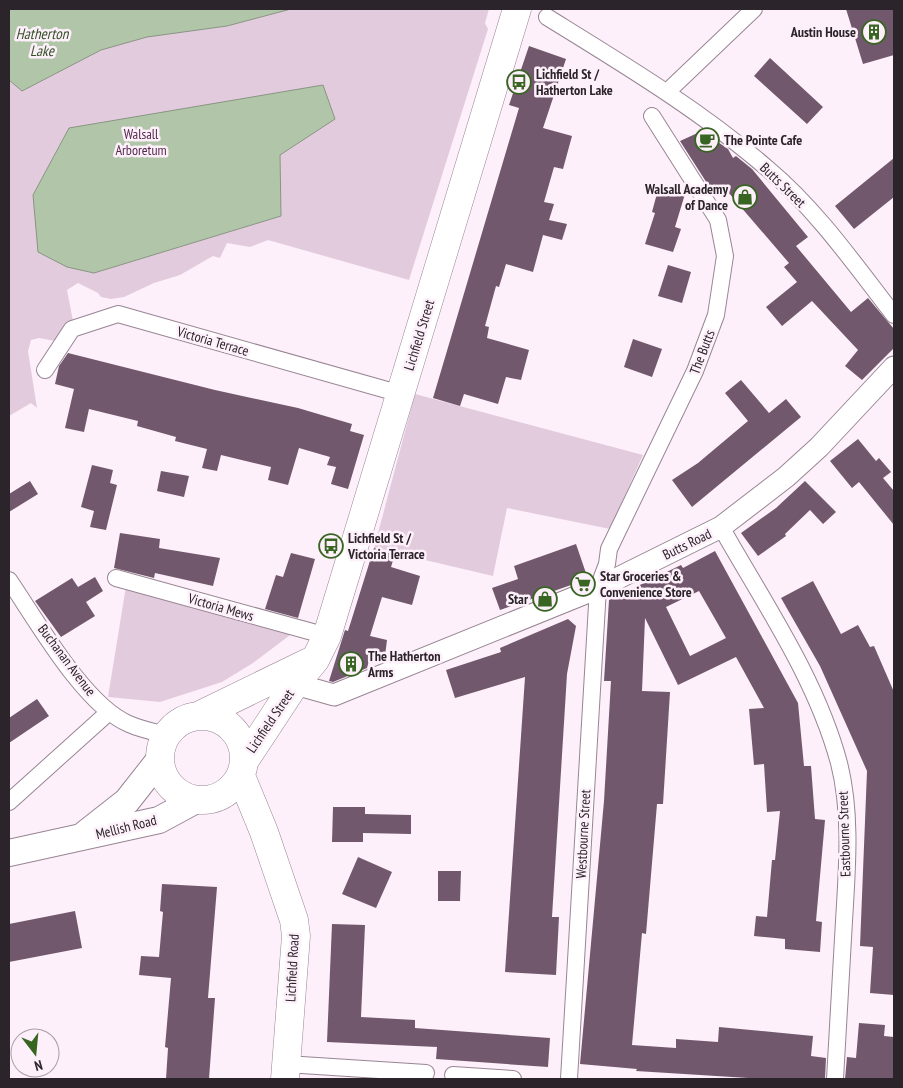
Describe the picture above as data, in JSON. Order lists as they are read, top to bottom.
{
  "streets": {
    "highway": ["Lichfield Street", "Lichfield Road"],
    "main road": ["Mellish Road"],
    "street": [
      "Butts Street",
      "Victoria Terrace",
      "The Butts",
      "Butts Road",
      "Victoria Mews",
      "Buchanan Avenue",
      "Westbourne Street",
      "Eastbourne Street"
    ]
  },
  "crossings": [
    ["Lichfield Street", "Victoria Terrace"],
    ["Lichfield Street", "Butts Road"],
    ["Lichfield Street", "Victoria Mews"],
    ["Lichfield Street", "Buchanan Avenue"],
    ["Lichfield Street", "Mellish Road"],
    ["Lichfield Street", "Lichfield Road"],
    ["The Butts", "Butts Road"],
    ["The Butts", "Westbourne Street"],
    ["Butts Road", "Westbourne Street"],
    ["Butts Road", "Eastbourne Street"],
    ["Buchanan Avenue", "Mellish Road"],
    ["Buchanan Avenue", "Lichfield Road"],
    ["Mellish Road", "Lichfield Road"]
  ],
  "water": ["Hatherton Lake"],
  "parks": ["Walsall Arboretum"],
  "places": {
    "building": ["Austin House", "The Hatherton Arms"],
    "bus stop": ["Lichfield St / Hatherton Lake", "Lichfield St / Victoria Terrace"],
    "cafe": ["The Pointe Cafe"],
    "shop": ["Walsall Academy of Dance", "Star"],
    "supermarket": ["Star Groceries & Convenience Store"]
  },
  "north": "bottom"
}
